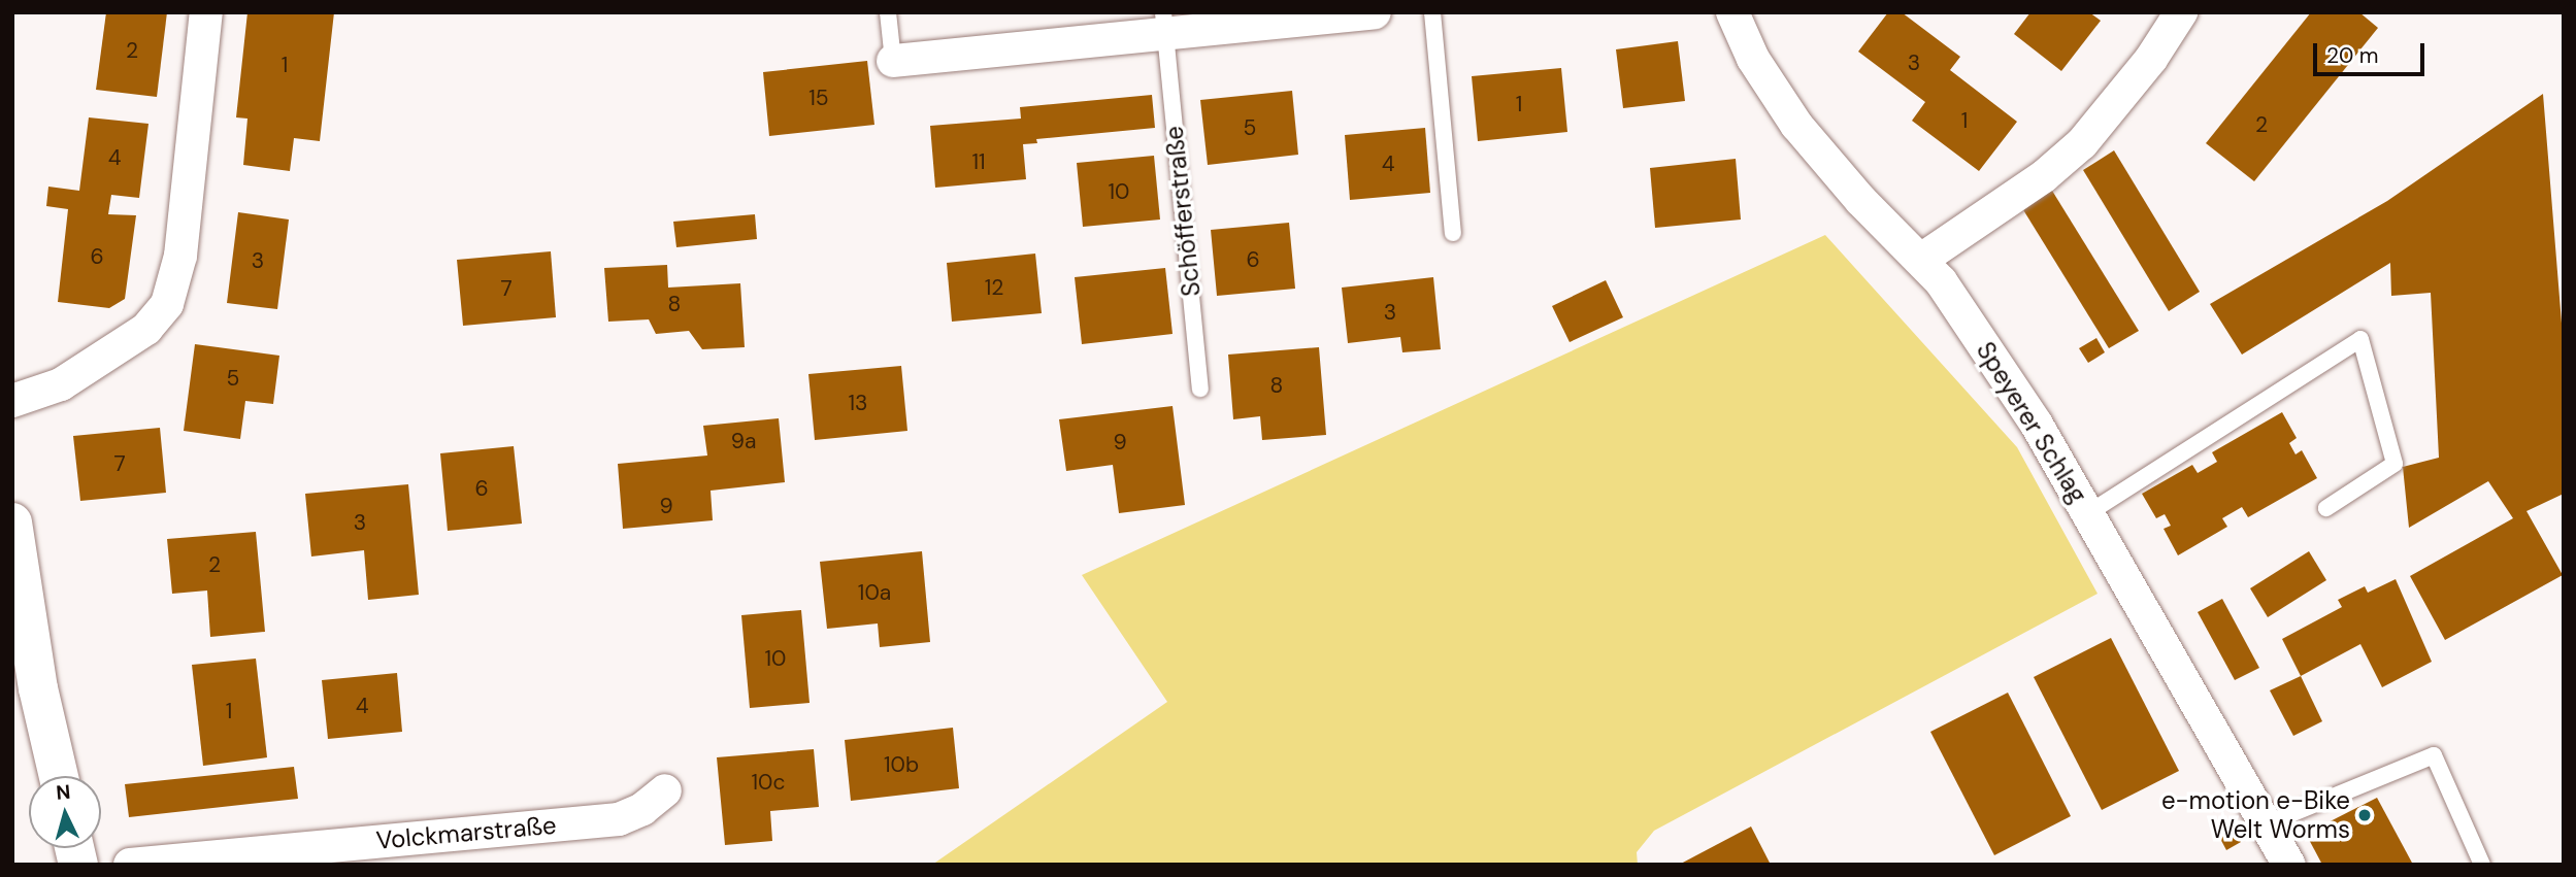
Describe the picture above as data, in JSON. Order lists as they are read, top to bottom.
{
  "streets": {
    "street": ["Speyerer Schlag", "Volckmarstraße"],
    "lane": ["Schöfferstraße"]
  },
  "places": ["e-motion e-Bike Welt Worms"],
  "house_numbers": [
    "2",
    "3",
    "1",
    "15",
    "1",
    "1",
    "2",
    "5",
    "4",
    "11",
    "4",
    "10",
    "6",
    "6",
    "3",
    "12",
    "7",
    "8",
    "3",
    "5",
    "8",
    "13",
    "9a",
    "9",
    "7",
    "6",
    "9",
    "3",
    "2",
    "10a",
    "10",
    "4",
    "1",
    "10b",
    "10c"
  ],
  "scale_bar": "20 m",
  "north": "top"
}
